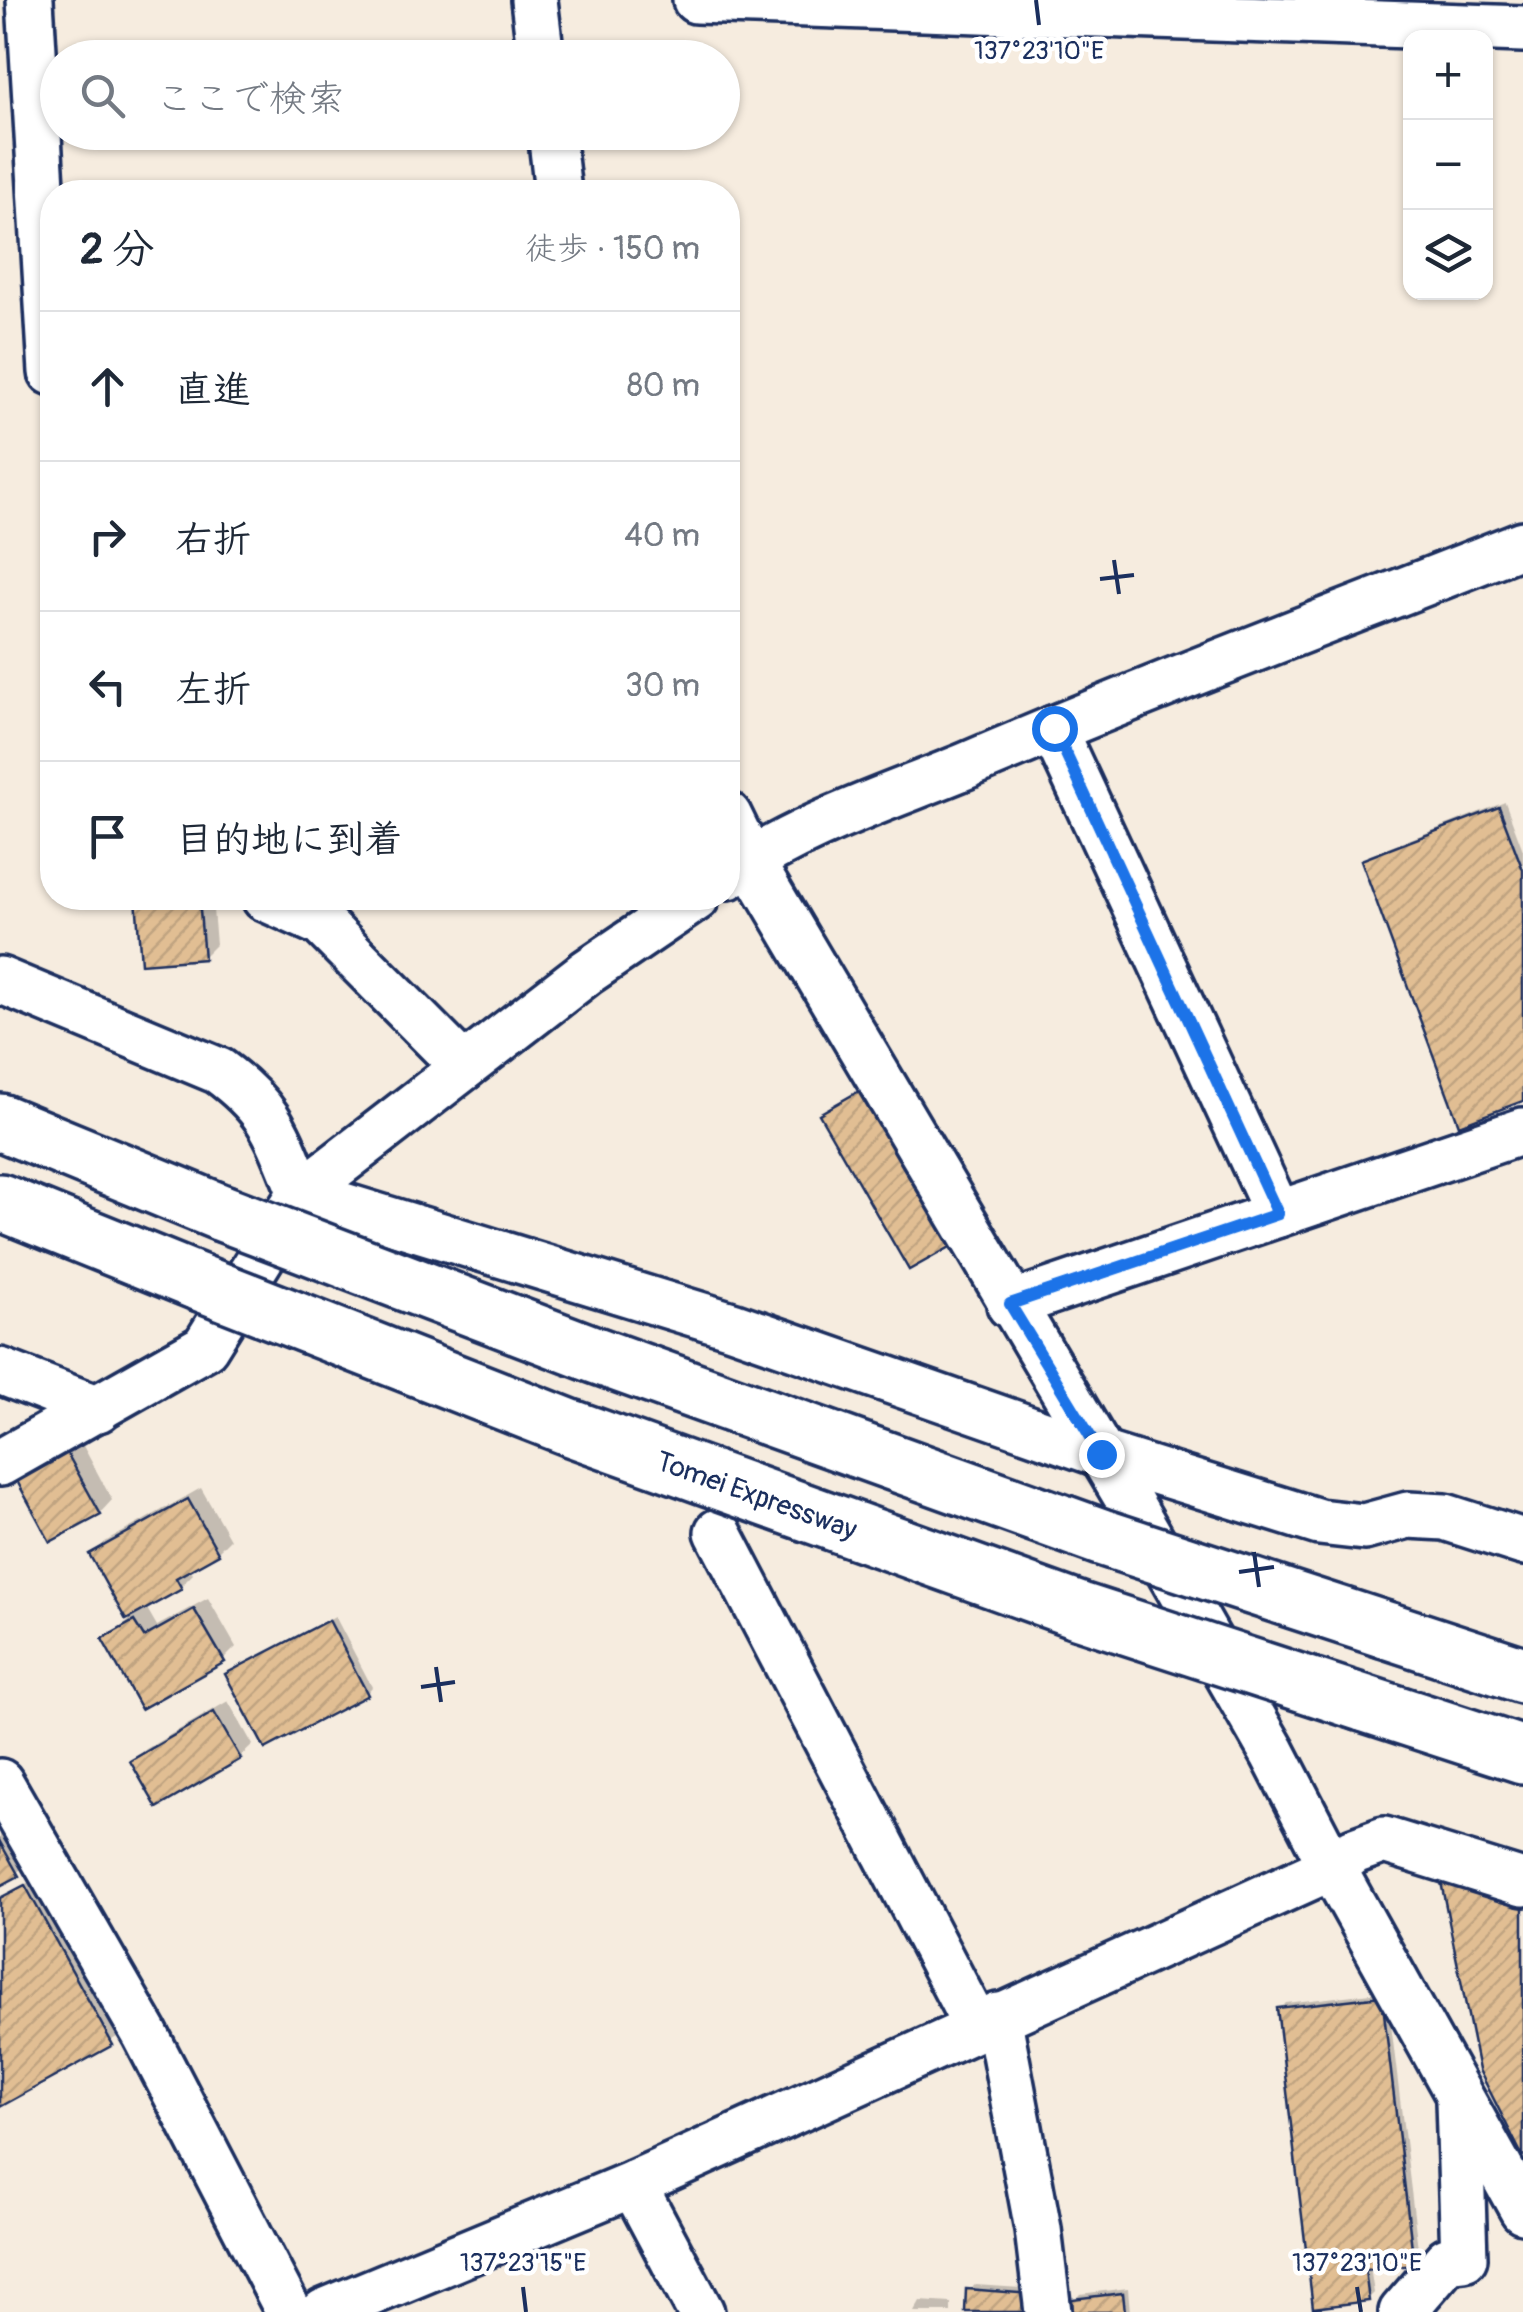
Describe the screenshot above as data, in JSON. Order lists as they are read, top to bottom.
{
  "streets": {
    "highway": ["Tomei Expressway"]
  },
  "page": {
    "map_buttons": ["+", "−"],
    "search": "ここで検索",
    "heading": ["2 分", "徒歩 · 150 m"],
    "list": [
      ["直進", "80 m"],
      ["右折", "40 m"],
      ["左折", "30 m"],
      "目的地に到着"
    ]
  },
  "coordinates": ["137°23'10\"E", "137°23'15\"E"]
}
